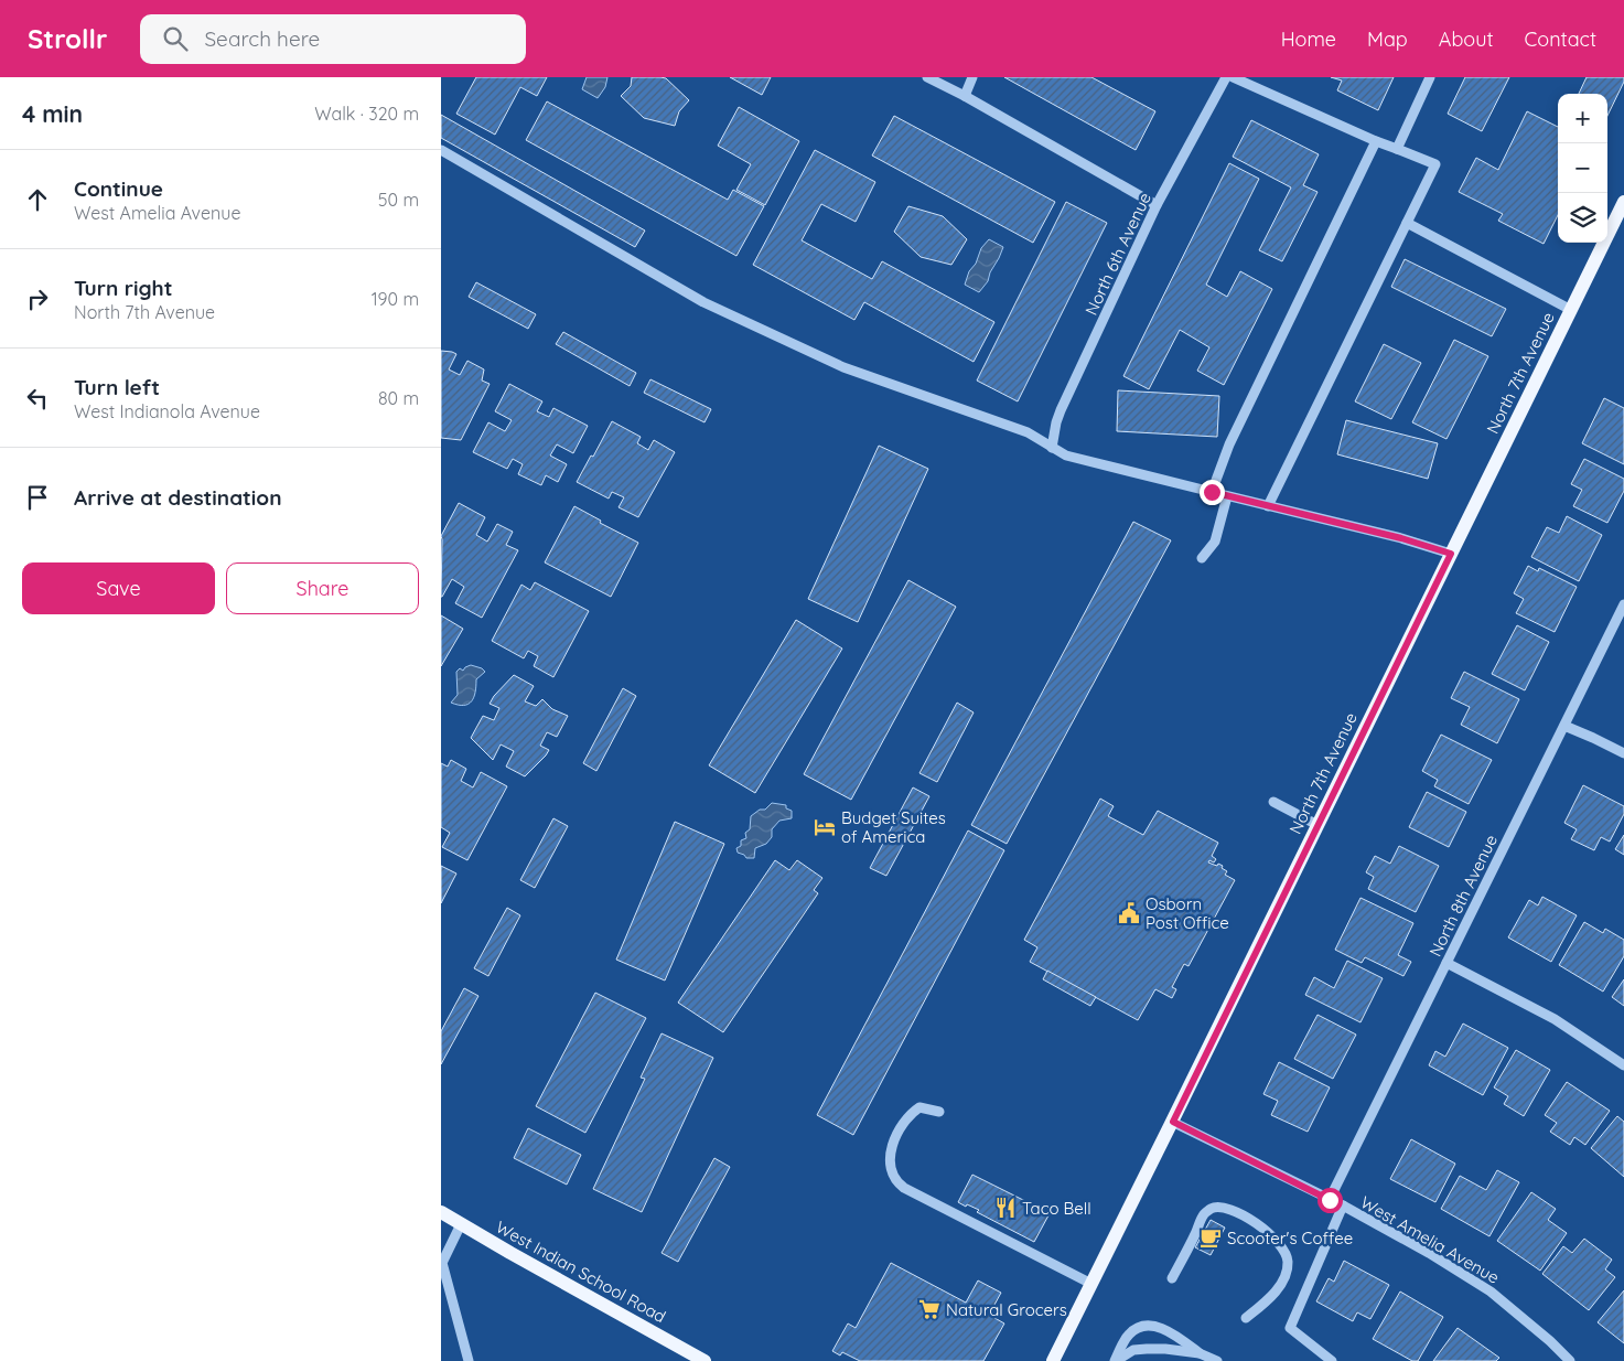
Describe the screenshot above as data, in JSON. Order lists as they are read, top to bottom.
{
  "streets": {
    "main road": ["North 7th Avenue", "West Indian School Road"],
    "street": ["North 6th Avenue", "North 8th Avenue", "West Amelia Avenue"]
  },
  "crossings": [
    ["North 7th Avenue", "West Amelia Avenue"],
    ["North 8th Avenue", "West Amelia Avenue"]
  ],
  "places": {
    "hotel": ["Budget Suites of America"],
    "public building": ["Osborn Post Office"],
    "restaurant": ["Taco Bell"],
    "cafe": ["Scooter's Coffee"],
    "supermarket": ["Natural Grocers"]
  },
  "page": {
    "header": "Strollr",
    "search": "Search here",
    "nav": [
      "Home",
      "Map",
      "About",
      "Contact"
    ],
    "heading": ["4 min", "Walk · 320 m"],
    "map_buttons": ["+", "−"],
    "list": [
      ["Continue", "West Amelia Avenue", "50 m"],
      ["Turn right", "North 7th Avenue", "190 m"],
      ["Turn left", "West Indianola Avenue", "80 m"],
      "Arrive at destination"
    ],
    "buttons": ["Save", "Share"]
  }
}
